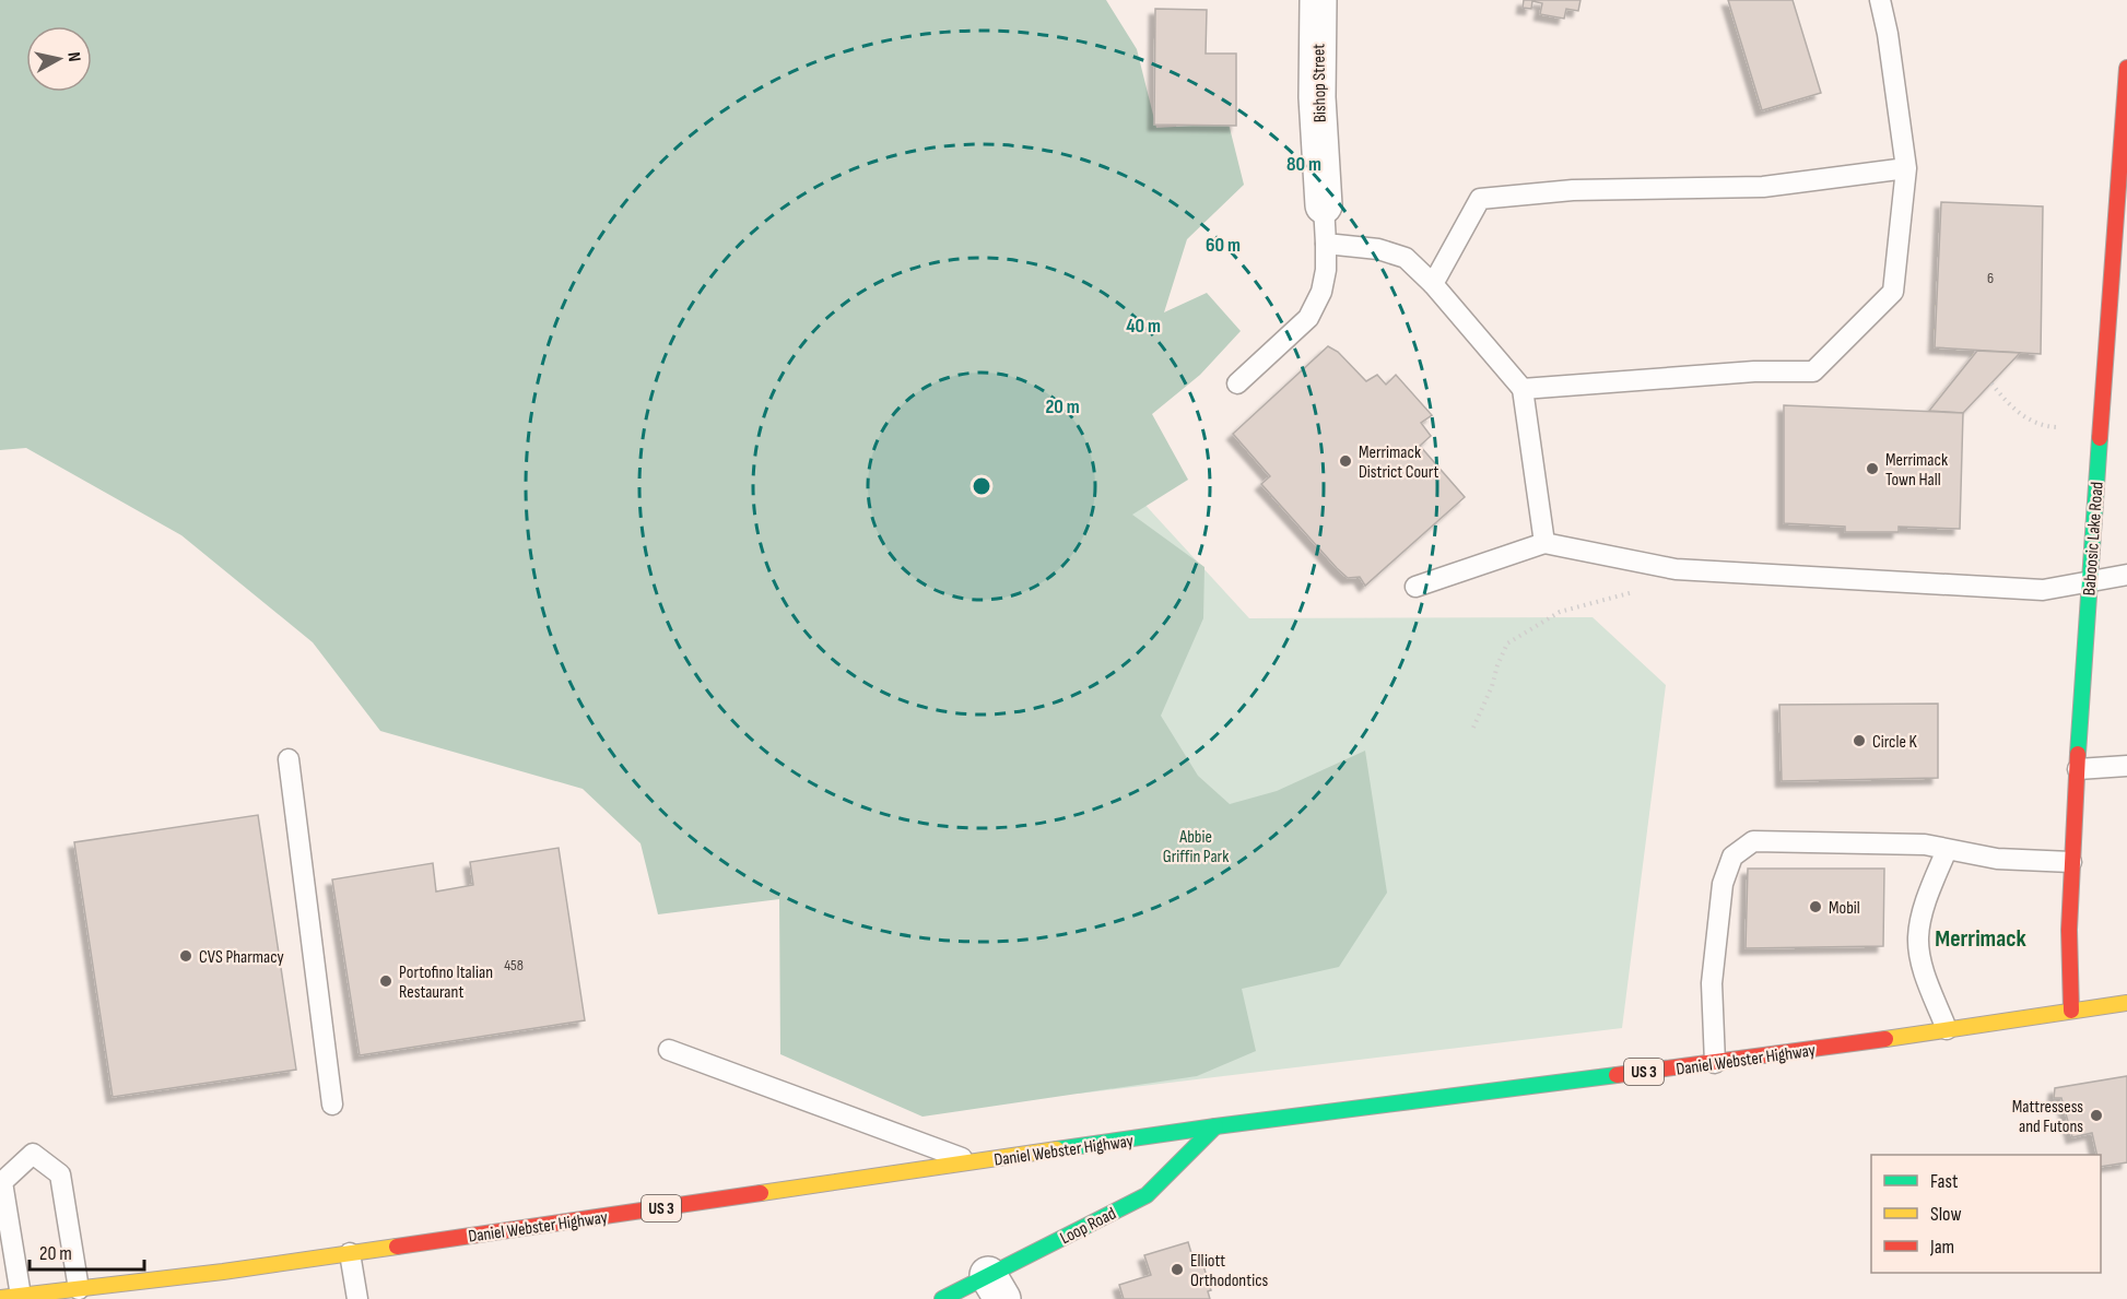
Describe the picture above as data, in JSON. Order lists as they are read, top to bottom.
{
  "streets": {
    "main road": [
      "Baboosic Lake Road",
      "Daniel Webster Highway",
      "US 3",
      "Loop Road"
    ],
    "street": ["Bishop Street"]
  },
  "crossings": [
    ["Baboosic Lake Road", "Daniel Webster Highway"],
    ["Daniel Webster Highway", "Loop Road"]
  ],
  "districts": ["Merrimack"],
  "parks": ["Abbie Griffin Park"],
  "places": [
    "Merrimack District Court",
    "Merrimack Town Hall",
    "Circle K",
    "Mobil",
    "CVS Pharmacy",
    "Portofino Italian Restaurant",
    "Mattressess and Futons",
    "Elliott Orthodontics"
  ],
  "house_numbers": ["6", "458"],
  "legend": ["Fast", "Slow", "Jam"],
  "scale_bar": "20 m",
  "north": "right",
  "rings": [
    "80 m",
    "60 m",
    "40 m",
    "20 m"
  ]
}
